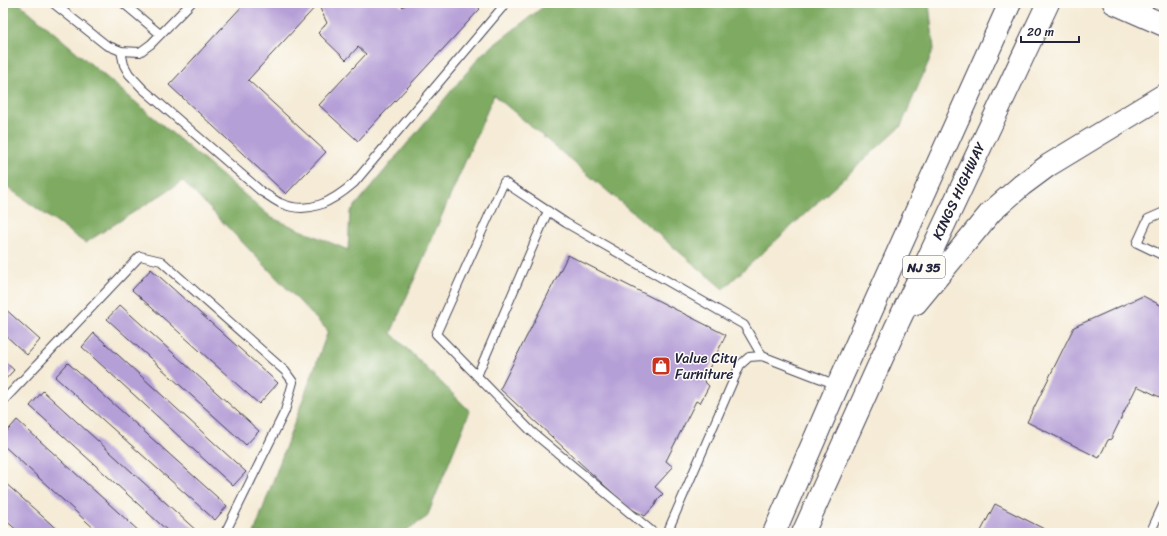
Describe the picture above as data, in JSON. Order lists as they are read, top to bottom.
{
  "streets": {
    "main road": ["KINGS HIGHWAY", "NJ 35"]
  },
  "places": {
    "shop": ["Value City Furniture"]
  },
  "scale_bar": "20 m"
}
